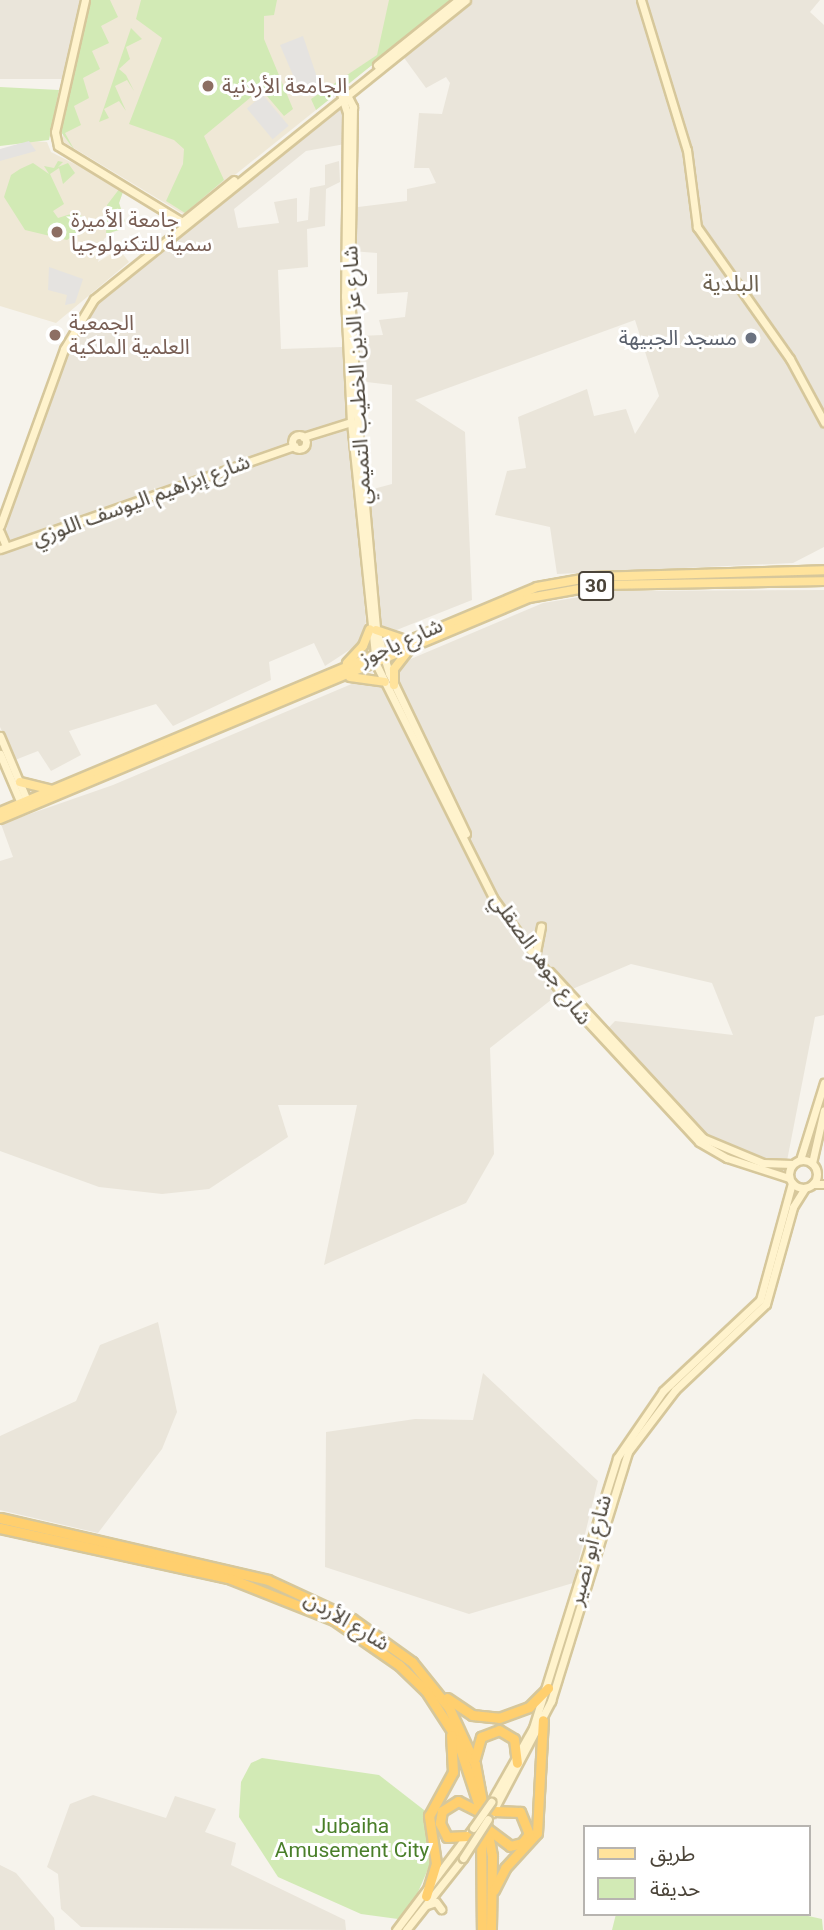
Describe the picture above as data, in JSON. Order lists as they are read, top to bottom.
{
  "streets": {
    "highway": ["شارع الأردن"],
    "main road": ["30", "شارع ياجوز"],
    "street": [
      "شارع عز الدين الخطيب التميمي",
      "شارع إبراهيم اليوسف اللوزي",
      "شارع جوهر الصقلي",
      "شارع أبو نصير"
    ]
  },
  "crossings": [
    ["شارع عز الدين الخطيب التميمي", "شارع إبراهيم اليوسف اللوزي"],
    ["شارع عز الدين الخطيب التميمي", "شارع ياجوز"],
    ["شارع عز الدين الخطيب التميمي", "شارع جوهر الصقلي"],
    ["شارع ياجوز", "شارع جوهر الصقلي"],
    ["شارع جوهر الصقلي", "شارع أبو نصير"],
    ["شارع أبو نصير", "شارع الأردن"]
  ],
  "districts": ["البلدية"],
  "parks": ["Jubaiha Amusement City"],
  "places": [
    "الجامعة الأردنية",
    "جامعة الأميرة سمية للتكنولوجيا",
    "الجمعية العلمية الملكية",
    "مسجد الجبيهة"
  ],
  "legend": ["طريق", "حديقة"]
}
